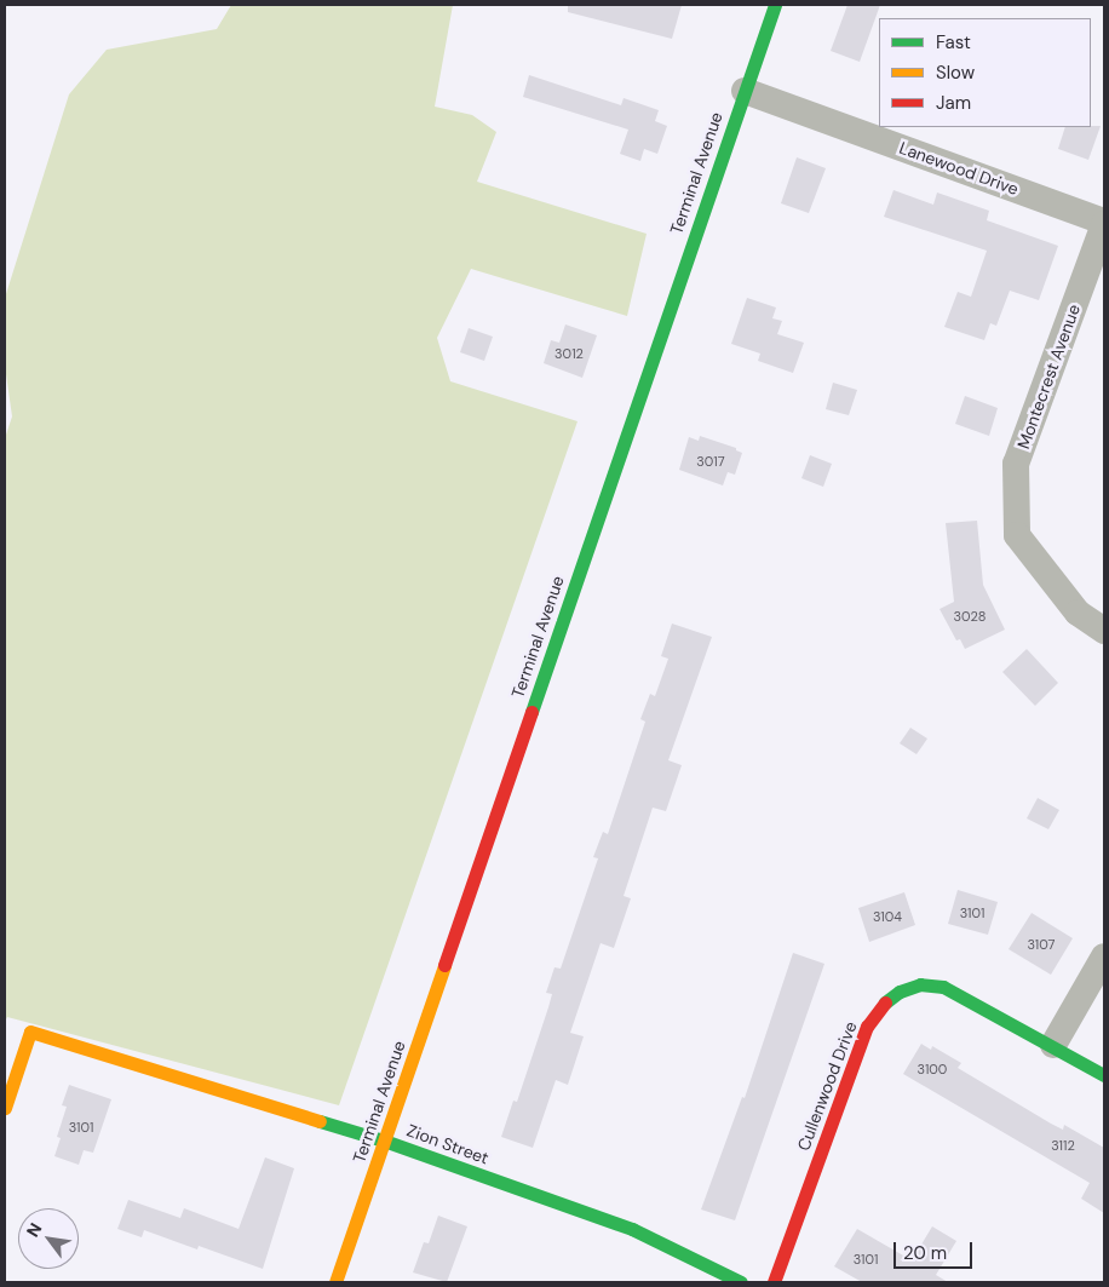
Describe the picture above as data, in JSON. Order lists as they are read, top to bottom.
{
  "streets": {
    "street": [
      "Lanewood Drive",
      "Terminal Avenue",
      "Montecrest Avenue",
      "Cullenwood Drive",
      "Zion Street"
    ]
  },
  "crossings": [
    ["Lanewood Drive", "Terminal Avenue"],
    ["Lanewood Drive", "Montecrest Avenue"],
    ["Terminal Avenue", "Zion Street"]
  ],
  "house_numbers": [
    "3012",
    "3017",
    "3028",
    "3101",
    "3104",
    "3107",
    "3100",
    "3101",
    "3112",
    "3101"
  ],
  "legend": ["Fast", "Slow", "Jam"],
  "scale_bar": "20 m",
  "north": "top left"
}
